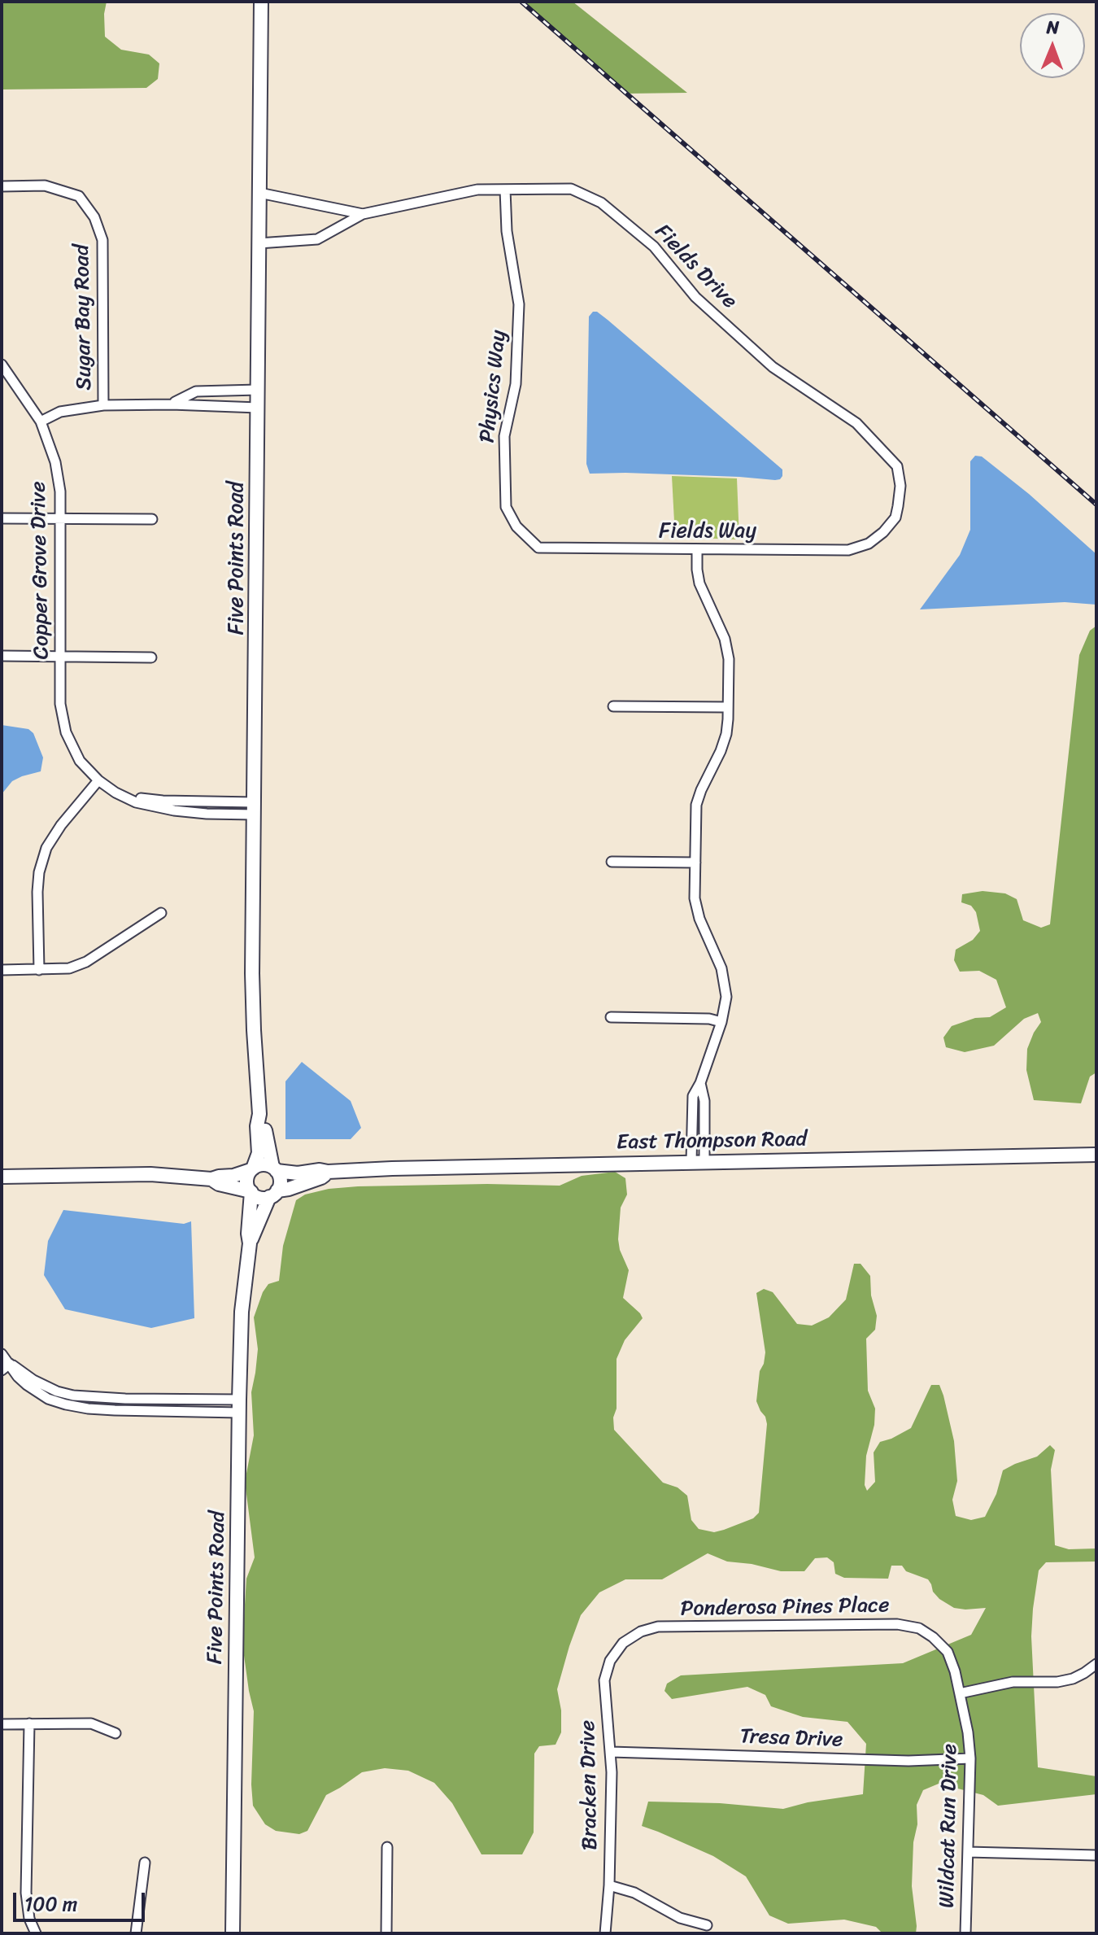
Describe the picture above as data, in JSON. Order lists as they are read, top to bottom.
{
  "streets": {
    "street": [
      "Fields Drive",
      "Sugar Bay Road",
      "Physics Way",
      "Fields Way",
      "Five Points Road",
      "Copper Grove Drive",
      "East Thompson Road",
      "Ponderosa Pines Place",
      "Tresa Drive",
      "Bracken Drive",
      "Wildcat Run Drive"
    ]
  },
  "crossings": [
    ["Fields Drive", "Physics Way"],
    ["Fields Drive", "Fields Way"],
    ["Fields Drive", "Five Points Road"],
    ["Physics Way", "Fields Way"],
    ["Five Points Road", "Copper Grove Drive"],
    ["Five Points Road", "East Thompson Road"],
    ["Ponderosa Pines Place", "Bracken Drive"],
    ["Ponderosa Pines Place", "Wildcat Run Drive"],
    ["Tresa Drive", "Bracken Drive"],
    ["Tresa Drive", "Wildcat Run Drive"]
  ],
  "scale_bar": "100 m",
  "north": "top"
}
